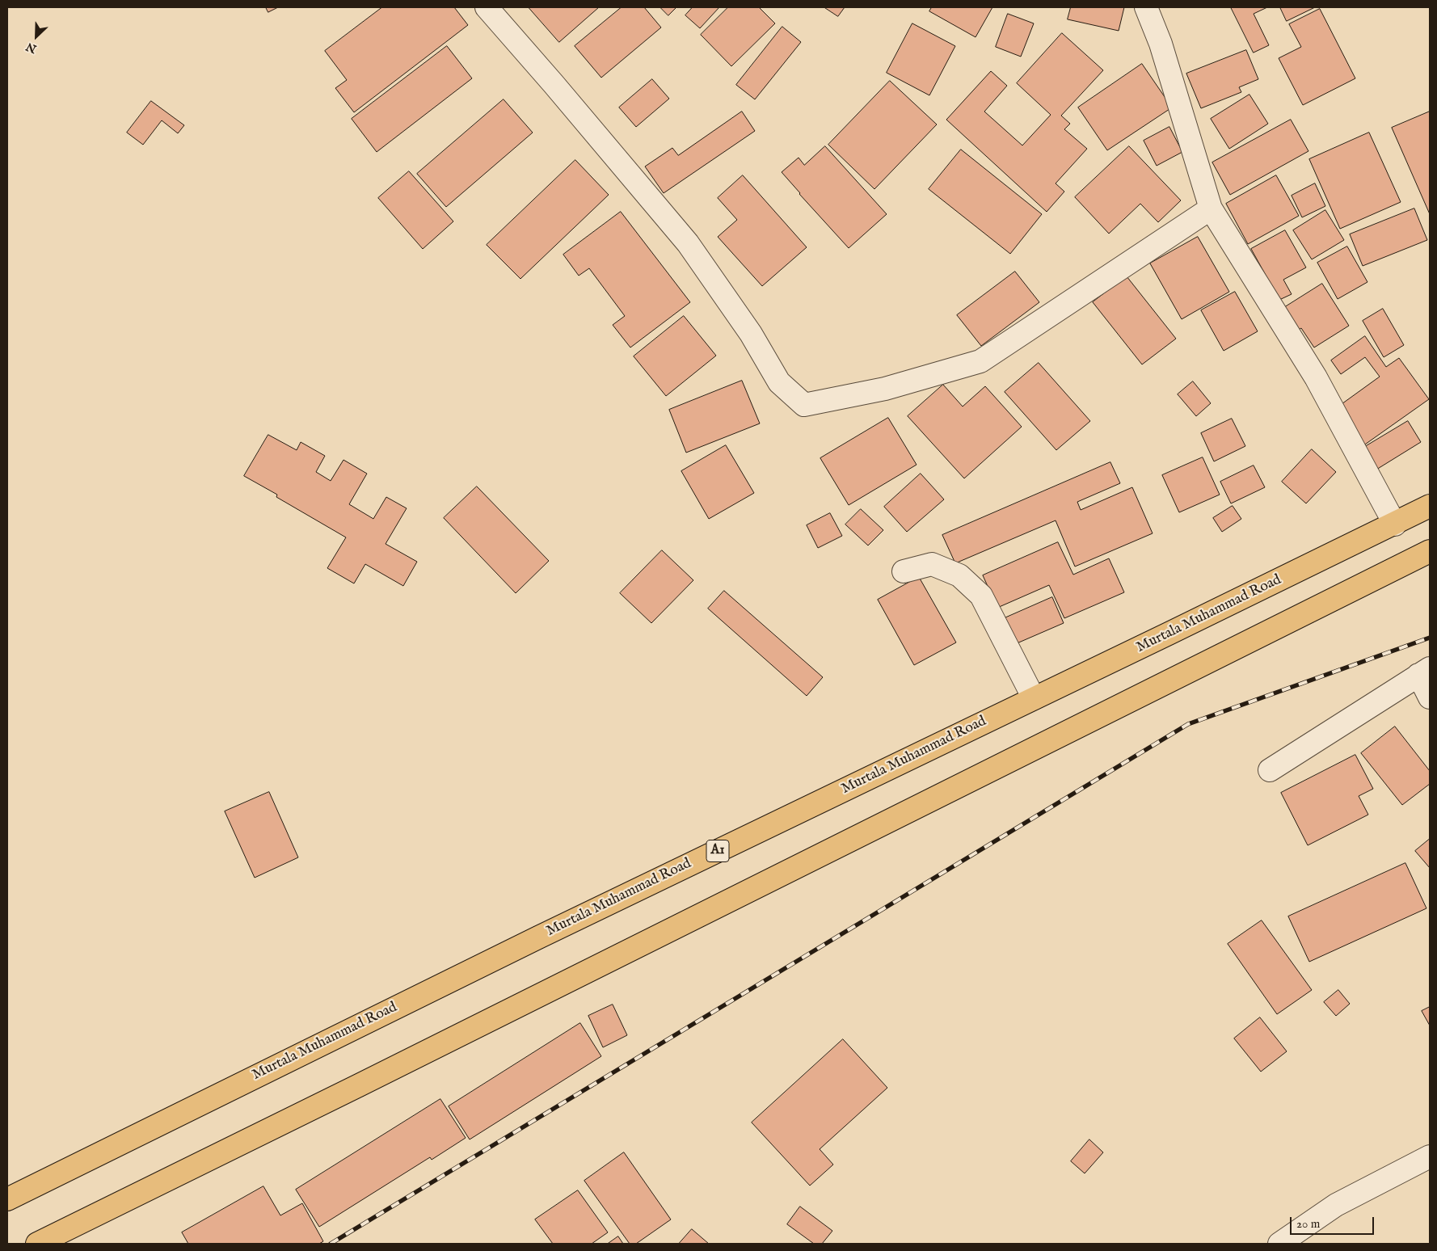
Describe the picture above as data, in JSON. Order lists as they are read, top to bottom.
{
  "streets": {
    "highway": ["Murtala Muhammad Road", "A1"]
  },
  "scale_bar": "20 m",
  "north": "bottom left"
}
